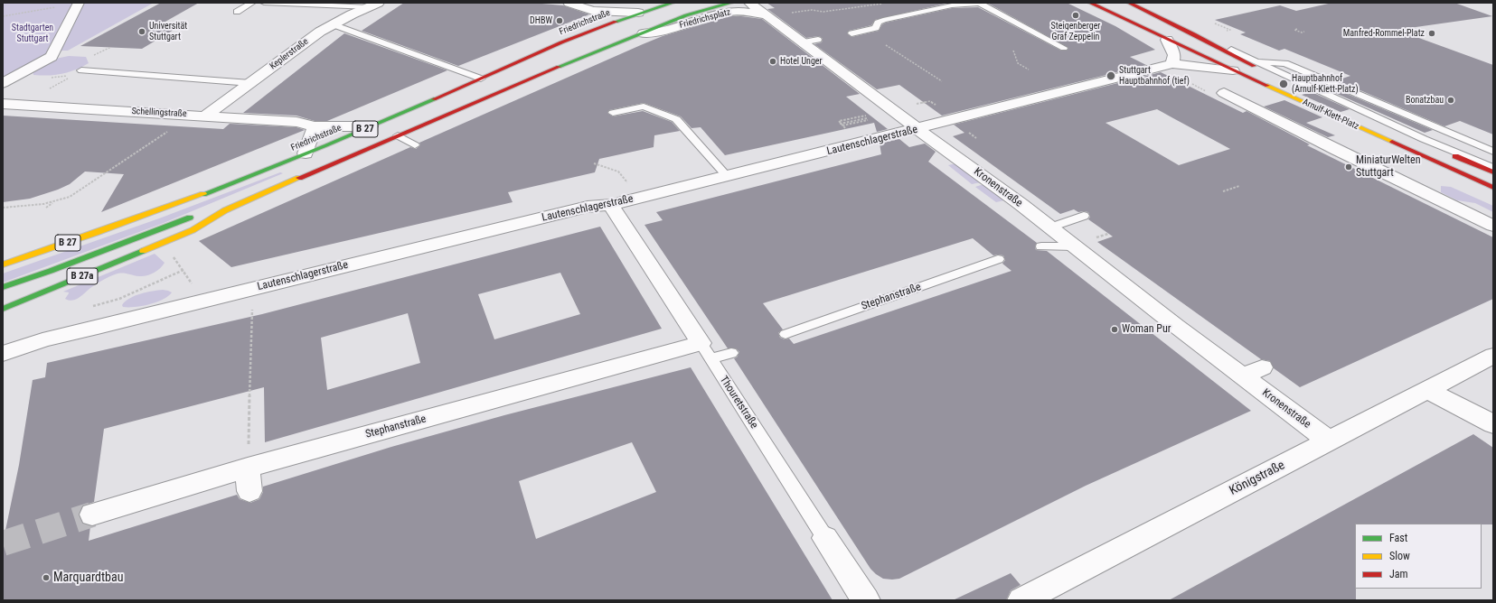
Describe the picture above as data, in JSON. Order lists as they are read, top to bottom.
{
  "streets": {
    "main road": [
      "Friedrichstraße",
      "Arnulf-Klett-Platz",
      "B 27",
      "B 27a"
    ],
    "street": [
      "Friedrichsplatz",
      "Keplerstraße",
      "Schellingstraße",
      "Lautenschlagerstraße",
      "Kronenstraße",
      "Stephanstraße",
      "Thouretstraße",
      "Königstraße"
    ]
  },
  "crossings": [
    ["Friedrichsplatz", "B 27"],
    ["Friedrichsplatz", "Kronenstraße"],
    ["Friedrichstraße", "Schellingstraße"],
    ["Keplerstraße", "Schellingstraße"],
    ["Arnulf-Klett-Platz", "Lautenschlagerstraße"],
    ["B 27", "B 27a"],
    ["Lautenschlagerstraße", "Kronenstraße"],
    ["Lautenschlagerstraße", "Thouretstraße"],
    ["Kronenstraße", "Königstraße"],
    ["Stephanstraße", "Thouretstraße"]
  ],
  "parks": ["Stadtgarten Stuttgart"],
  "places": [
    "Steigenberger Graf Zeppelin",
    "DHBW",
    "Universität Stuttgart",
    "Manfred-Rommel-Platz",
    "Hotel Unger",
    "Stuttgart Hauptbahnhof (tief)",
    "Hauptbahnhof (Arnulf-Klett-Platz)",
    "Bonatzbau",
    "MiniaturWelten Stuttgart",
    "Woman Pur",
    "Marquardtbau"
  ],
  "legend": ["Fast", "Slow", "Jam"]
}
